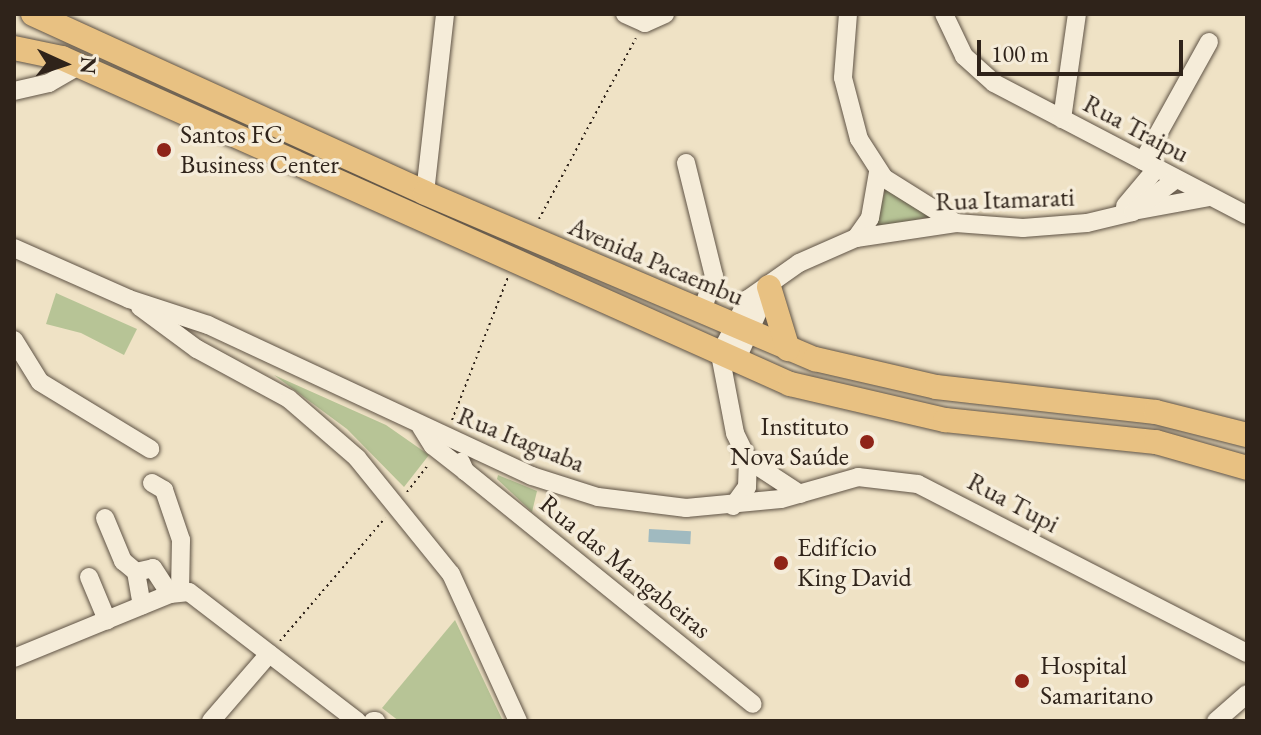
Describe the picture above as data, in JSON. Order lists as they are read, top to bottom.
{
  "streets": {
    "main road": ["Avenida Pacaembu"],
    "street": [
      "Rua Traipu",
      "Rua Itamarati",
      "Rua Itaguaba",
      "Rua Tupi",
      "Rua das Mangabeiras"
    ]
  },
  "crossings": [
    ["Rua Traipu", "Rua Itamarati"],
    ["Rua Itamarati", "Avenida Pacaembu"],
    ["Rua Itaguaba", "Rua Tupi"],
    ["Rua Itaguaba", "Rua das Mangabeiras"]
  ],
  "places": [
    "Santos FC Business Center",
    "Instituto Nova Saúde",
    "Edifício King David",
    "Hospital Samaritano"
  ],
  "scale_bar": "100 m",
  "north": "right"
}
